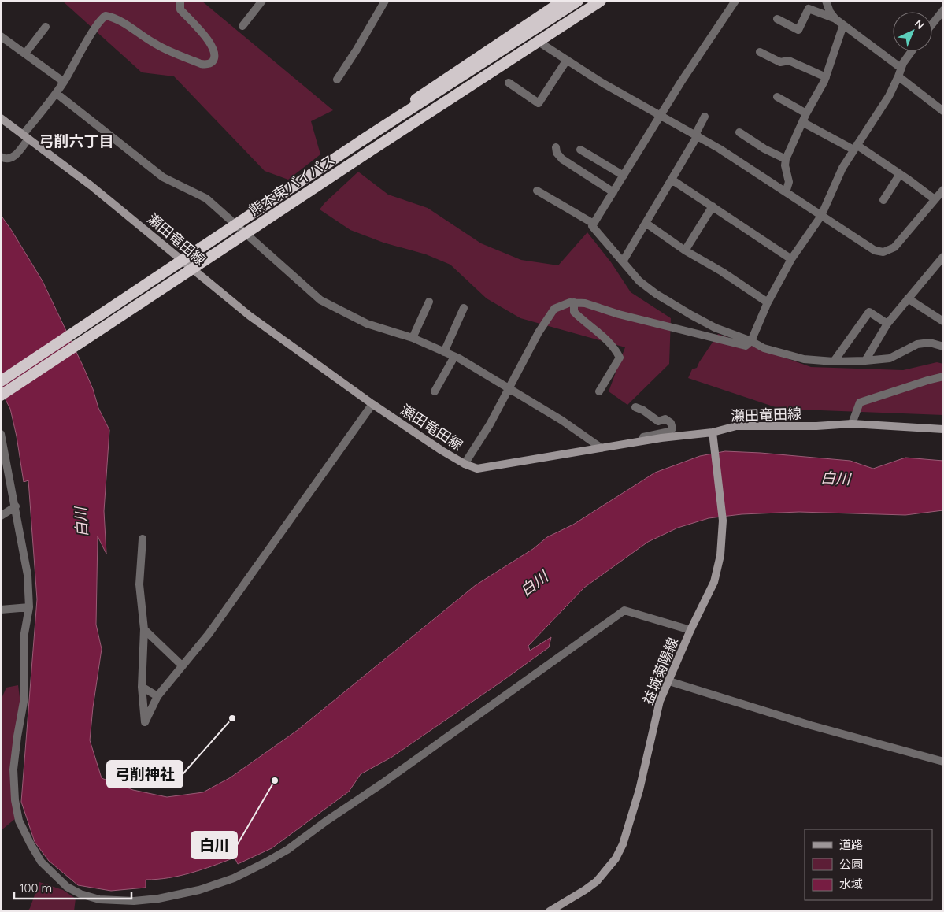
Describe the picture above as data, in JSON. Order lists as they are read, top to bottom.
{
  "streets": {
    "highway": ["熊本東バイパス"],
    "main road": ["瀬田竜田線", "益城菊陽線"]
  },
  "crossings": [
    ["瀬田竜田線", "益城菊陽線"]
  ],
  "districts": ["弓削六丁目"],
  "water": ["白川"],
  "places": ["弓削神社", "白川"],
  "legend": ["道路", "公園", "水域"],
  "scale_bar": "100 m",
  "north": "top right"
}
